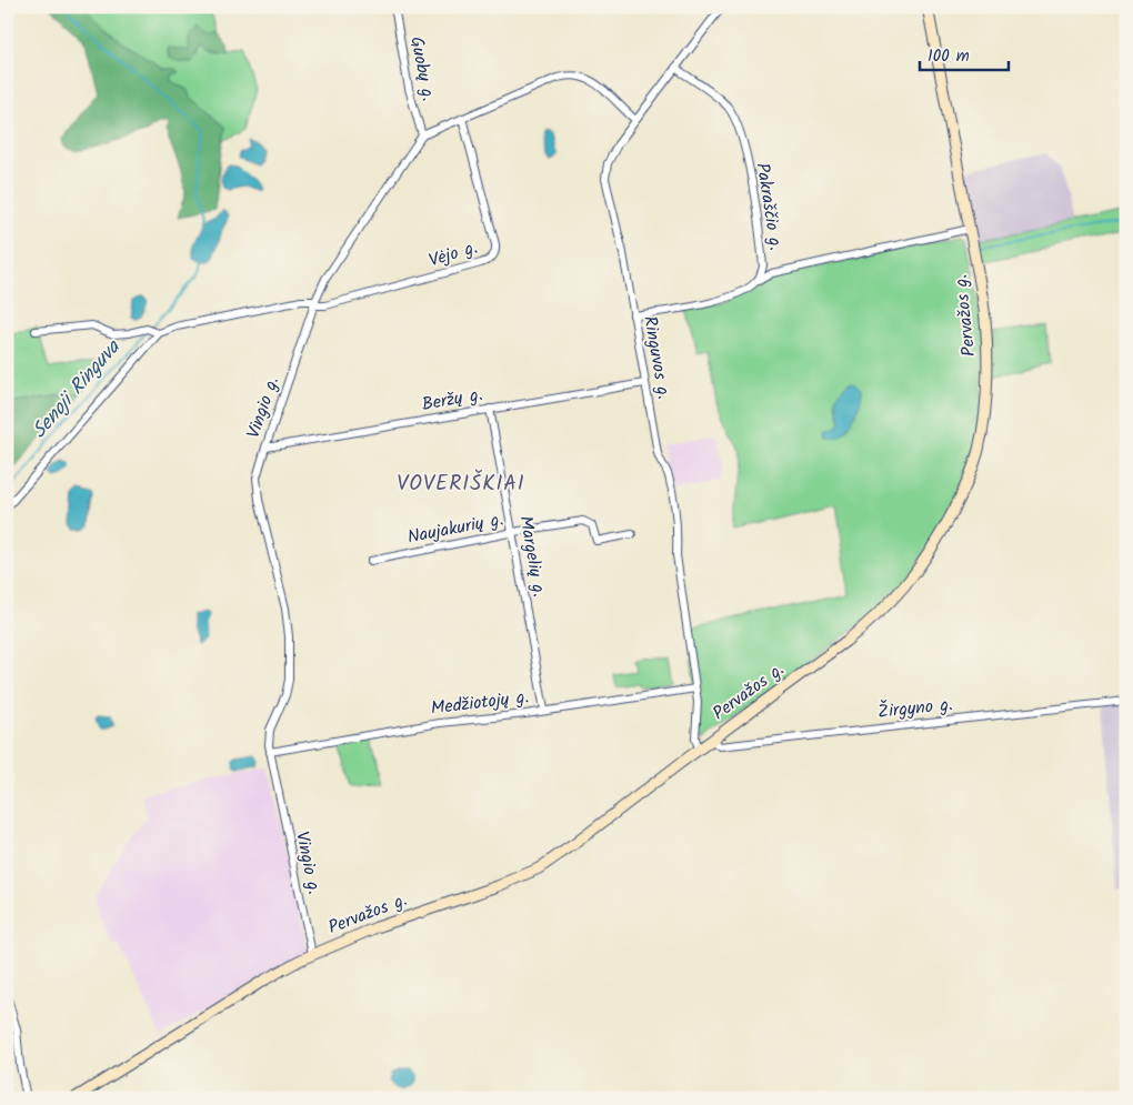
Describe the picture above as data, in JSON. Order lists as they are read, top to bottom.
{
  "streets": {
    "main road": ["Pervažos g."],
    "street": [
      "Guobų g.",
      "Pakraščio g.",
      "Vėjo g.",
      "Ringuvos g.",
      "Beržų g.",
      "Vingio g.",
      "Naujakurių g.",
      "Margelių g.",
      "Medžiotojų g.",
      "Žirgyno g."
    ]
  },
  "crossings": [
    ["Guobų g.", "Vingio g."],
    ["Pakraščio g.", "Ringuvos g."],
    ["Vėjo g.", "Vingio g."],
    ["Pervažos g.", "Ringuvos g."],
    ["Pervažos g.", "Vingio g."],
    ["Pervažos g.", "Žirgyno g."],
    ["Ringuvos g.", "Beržų g."],
    ["Ringuvos g.", "Medžiotojų g."],
    ["Beržų g.", "Vingio g."],
    ["Beržų g.", "Margelių g."],
    ["Vingio g.", "Medžiotojų g."],
    ["Naujakurių g.", "Margelių g."],
    ["Margelių g.", "Medžiotojų g."]
  ],
  "districts": ["VOVERIŠKIAI"],
  "water": ["Senoji Ringuva"],
  "scale_bar": "100 m"
}
